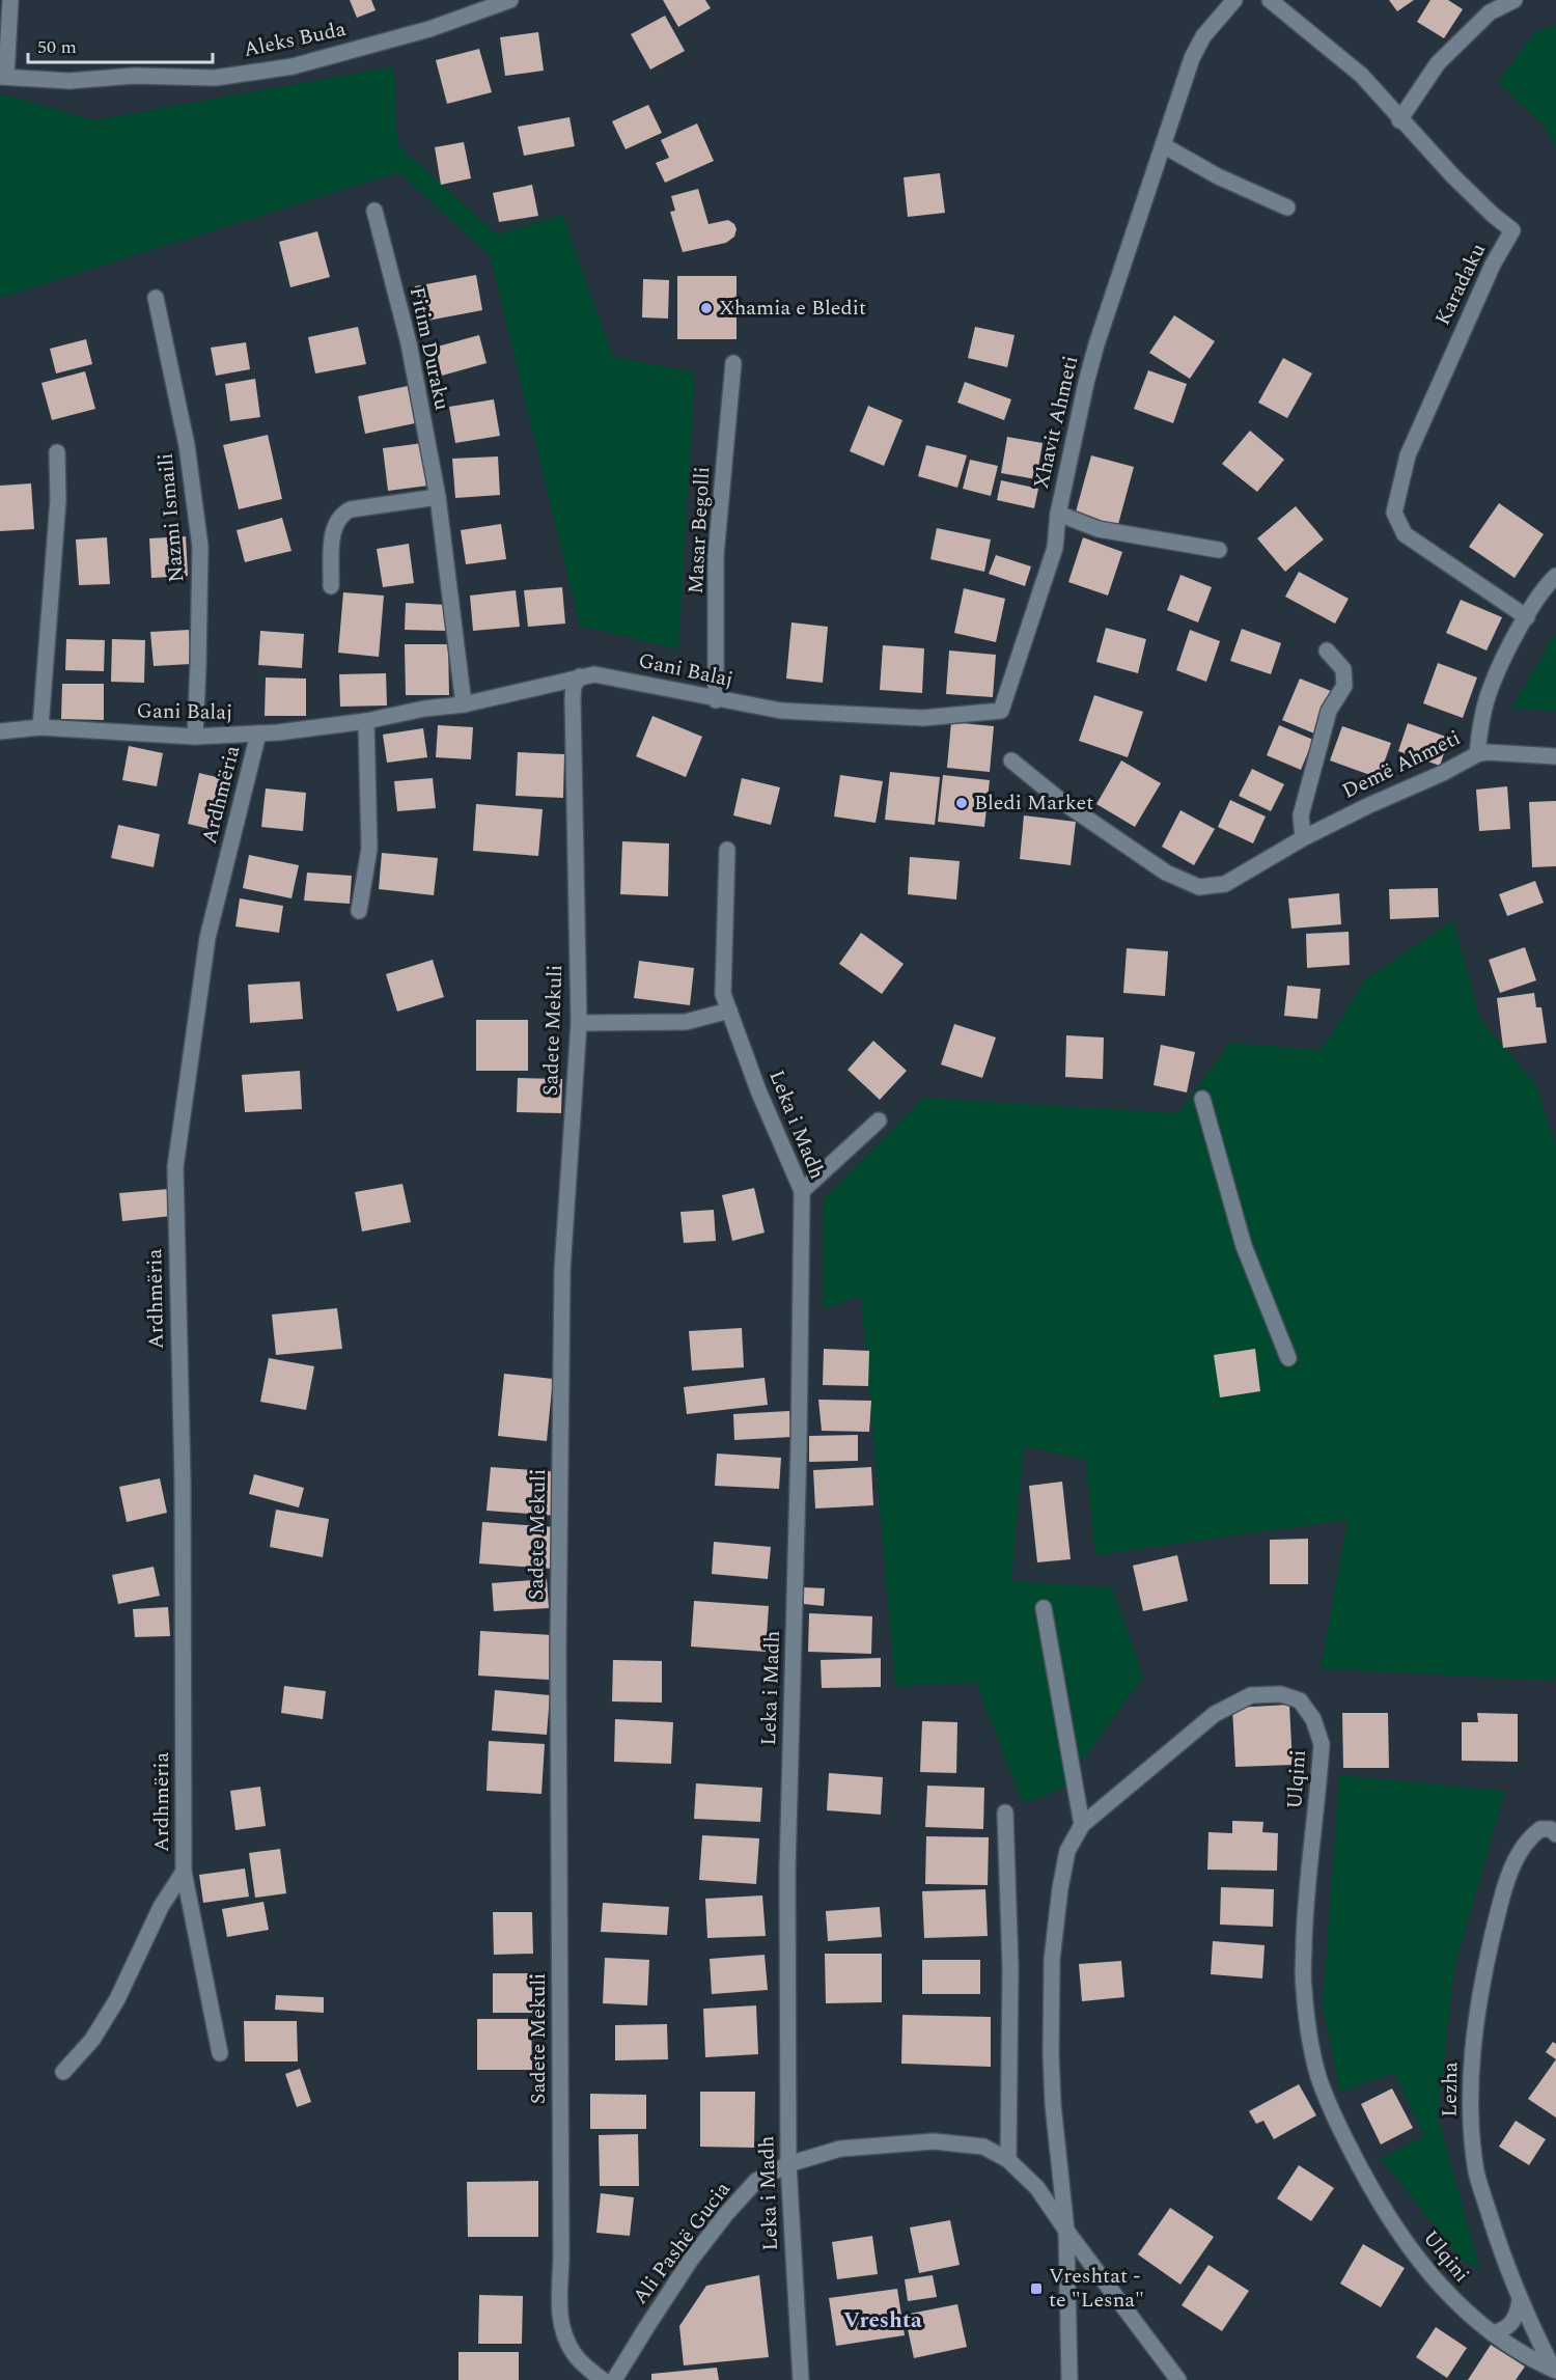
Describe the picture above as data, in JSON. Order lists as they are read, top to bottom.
{
  "streets": {
    "street": [
      "Aleks Buda",
      "Karadaku",
      "Fitim Duraku",
      "Xhavit Ahmeti",
      "Nazmi Ismaili",
      "Masar Begolli",
      "Gani Balaj",
      "Demë Ahmeti",
      "Ardhmëria",
      "Sadete Mekuli",
      "Leka i Madh",
      "Ulqini",
      "Lezha",
      "Ali Pashë Gucia"
    ]
  },
  "crossings": [
    ["Karadaku", "Demë Ahmeti"],
    ["Fitim Duraku", "Gani Balaj"],
    ["Xhavit Ahmeti", "Gani Balaj"],
    ["Nazmi Ismaili", "Gani Balaj"],
    ["Masar Begolli", "Gani Balaj"],
    ["Gani Balaj", "Ardhmëria"],
    ["Gani Balaj", "Sadete Mekuli"],
    ["Leka i Madh", "Ali Pashë Gucia"],
    ["Ulqini", "Lezha"],
    ["Ulqini", "Ali Pashë Gucia"]
  ],
  "districts": ["Vreshta"],
  "places": {
    "other": ["Xhamia e Bledit", "Bledi Market"],
    "transit": ["Vreshtat - te \"Lesna\""]
  },
  "scale_bar": "50 m"
}
